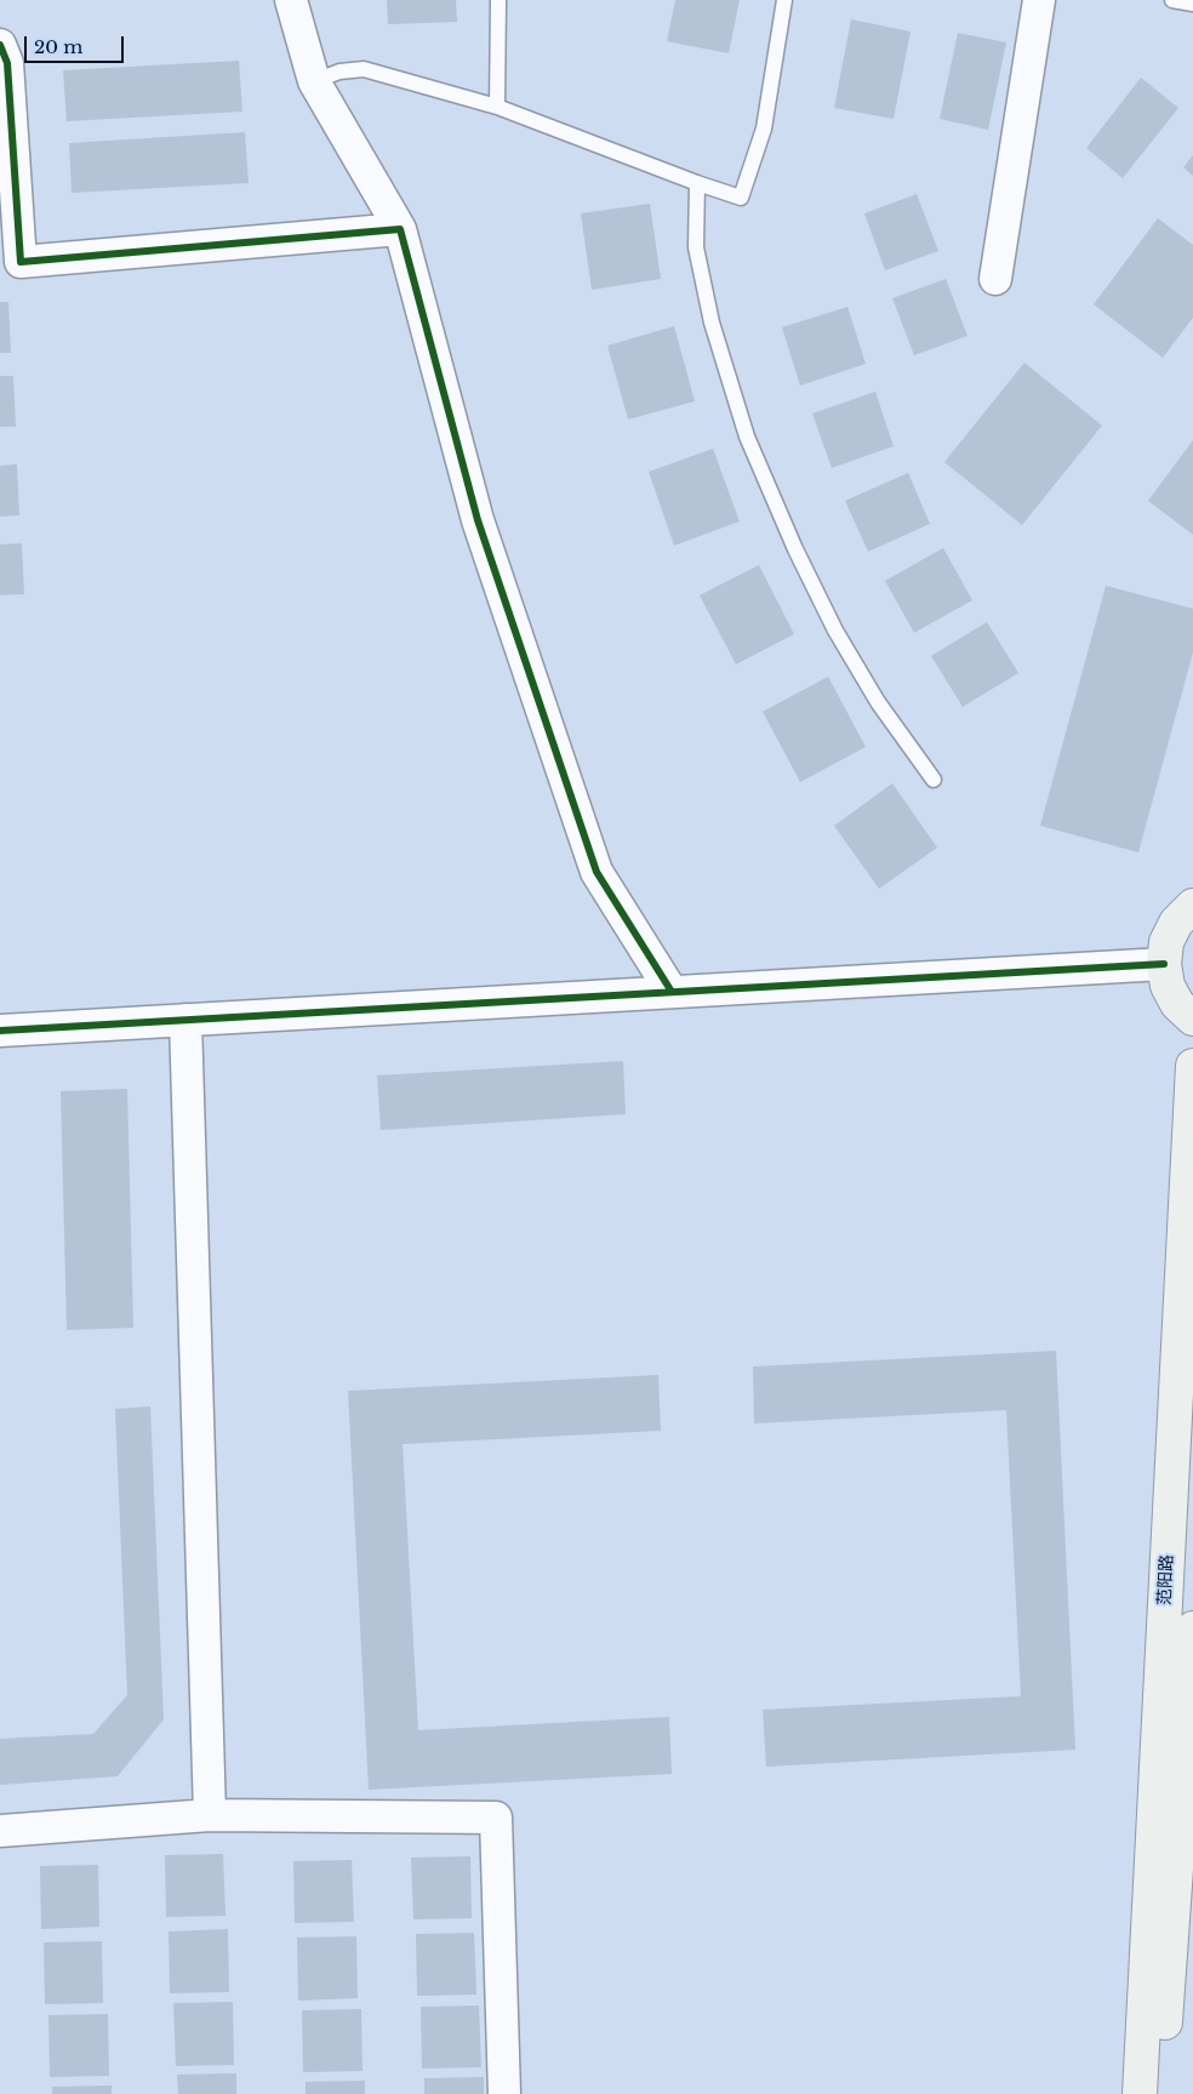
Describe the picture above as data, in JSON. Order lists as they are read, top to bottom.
{
  "streets": {
    "street": ["范阳路"]
  },
  "scale_bar": "20 m"
}
